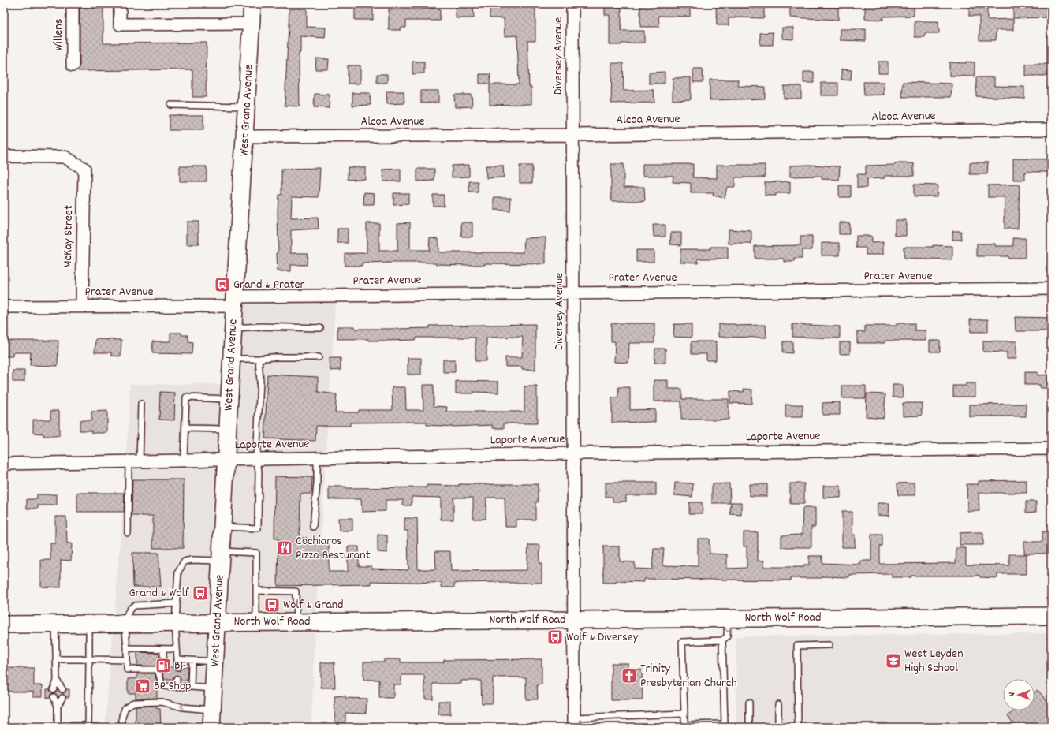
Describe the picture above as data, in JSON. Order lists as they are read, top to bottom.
{
  "streets": {
    "main road": ["West Grand Avenue", "North Wolf Road"],
    "street": [
      "Willens",
      "Diversey Avenue",
      "Alcoa Avenue",
      "McKay Street",
      "Prater Avenue",
      "Laporte Avenue"
    ]
  },
  "crossings": [
    ["Diversey Avenue", "Alcoa Avenue"],
    ["Diversey Avenue", "Prater Avenue"],
    ["Diversey Avenue", "Laporte Avenue"],
    ["Diversey Avenue", "North Wolf Road"],
    ["West Grand Avenue", "Alcoa Avenue"],
    ["West Grand Avenue", "Prater Avenue"],
    ["West Grand Avenue", "Laporte Avenue"],
    ["West Grand Avenue", "North Wolf Road"],
    ["McKay Street", "Prater Avenue"]
  ],
  "places": {
    "bus stop": [
      "Grand & Prater",
      "Grand & Wolf",
      "Wolf & Grand",
      "Wolf & Diversey"
    ],
    "restaurant": ["Cochiaros Pizza Resturant"],
    "school or university": ["West Leyden High School"],
    "fuel station": ["BP"],
    "church": ["Trinity Presbyterian Church"],
    "supermarket": ["BP Shop"]
  },
  "north": "left"
}
